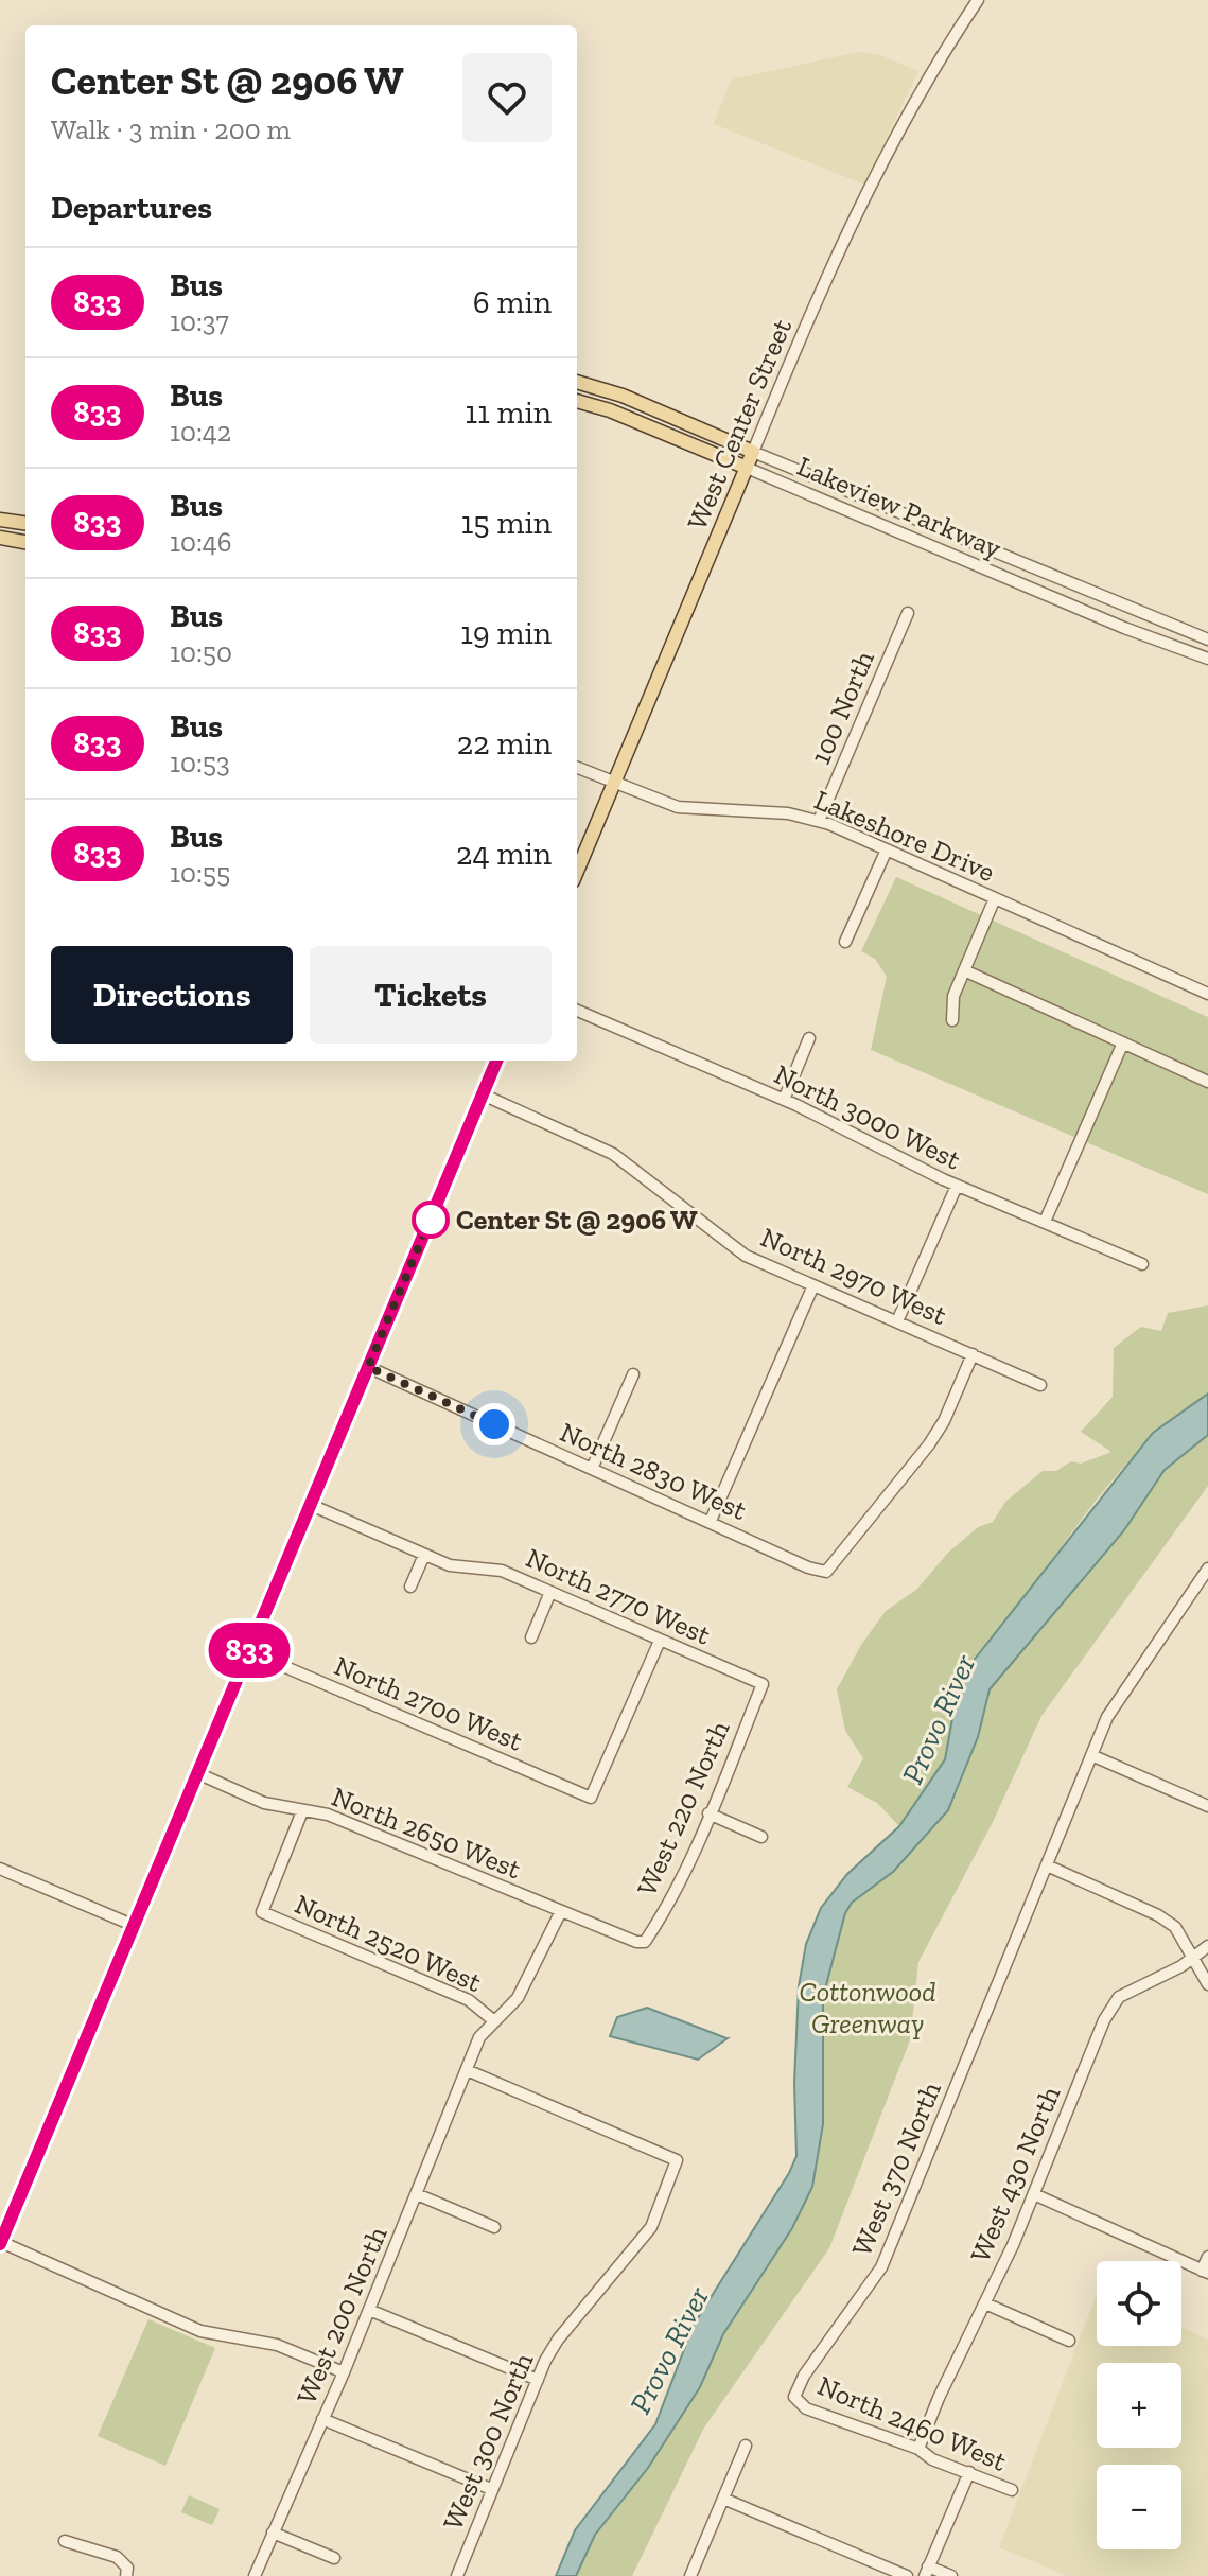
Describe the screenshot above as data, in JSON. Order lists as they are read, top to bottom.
{
  "streets": {
    "main road": ["West Center Street", "Lakeview Parkway"],
    "street": [
      "100 North",
      "Lakeshore Drive",
      "North 3000 West",
      "North 2970 West",
      "North 2830 West",
      "North 2770 West",
      "North 2700 West",
      "West 220 North",
      "North 2650 West",
      "North 2520 West",
      "West 370 North",
      "West 430 North",
      "West 200 North",
      "North 2460 West",
      "West 300 North"
    ]
  },
  "crossings": [
    ["West Center Street", "Lakeview Parkway"],
    ["West Center Street", "Lakeshore Drive"],
    ["100 North", "Lakeshore Drive"],
    ["North 2970 West", "North 2830 West"],
    ["North 2770 West", "North 2700 West"],
    ["North 2770 West", "West 220 North"],
    ["West 220 North", "North 2650 West"],
    ["North 2650 West", "North 2520 West"],
    ["North 2650 West", "West 200 North"],
    ["North 2520 West", "West 200 North"],
    ["West 370 North", "North 2460 West"],
    ["West 430 North", "North 2460 West"],
    ["West 200 North", "West 300 North"]
  ],
  "water": ["Provo River"],
  "parks": ["Cottonwood Greenway"],
  "places": ["Center St @ 2906 W"],
  "lines": ["bus line 833"],
  "page": {
    "on_map": "833",
    "heading": [
      ["Center St @ 2906 W", "Walk · 3 min · 200 m"],
      "Departures"
    ],
    "list": [
      {
        "mark": "833",
        "name": "Bus",
        "note": "10:37",
        "value": "6 min"
      },
      {
        "mark": "833",
        "name": "Bus",
        "note": "10:42",
        "value": "11 min"
      },
      {
        "mark": "833",
        "name": "Bus",
        "note": "10:46",
        "value": "15 min"
      },
      {
        "mark": "833",
        "name": "Bus",
        "note": "10:50",
        "value": "19 min"
      },
      {
        "mark": "833",
        "name": "Bus",
        "note": "10:53",
        "value": "22 min"
      },
      {
        "mark": "833",
        "name": "Bus",
        "note": "10:55",
        "value": "24 min"
      }
    ],
    "buttons": ["Directions", "Tickets"],
    "map_buttons": ["+", "−"]
  }
}
